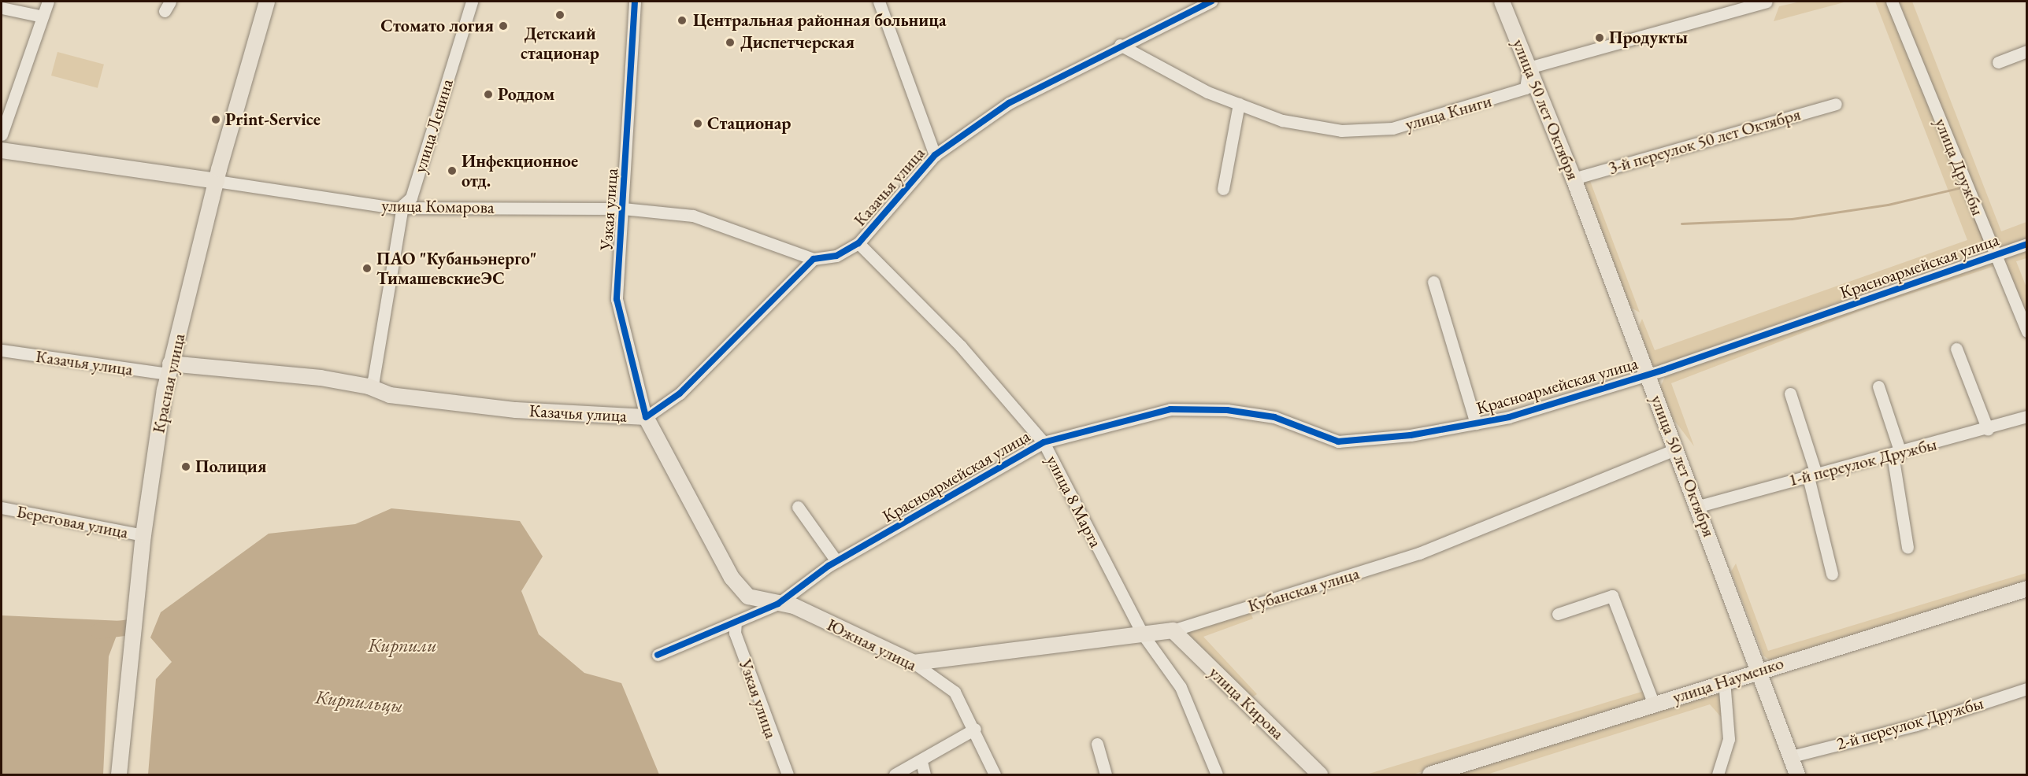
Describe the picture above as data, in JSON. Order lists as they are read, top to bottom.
{
  "streets": {
    "main road": [
      "улица 50 лет Октября",
      "Казачья улица",
      "улица Комарова",
      "Узкая улица",
      "Красная улица",
      "Кубанская улица",
      "Южная улица",
      "улица Науменко",
      "улица Кирова"
    ],
    "street": [
      "улица Книги",
      "улица Ленина",
      "3-й переулок 50 лет Октября",
      "улица Дружбы",
      "Красноармейская улица",
      "1-й переулок Дружбы",
      "улица 8 Марта",
      "Береговая улица",
      "2-й переулок Дружбы"
    ]
  },
  "crossings": [
    ["улица 50 лет Октября", "улица Книги"],
    ["улица 50 лет Октября", "3-й переулок 50 лет Октября"],
    ["улица 50 лет Октября", "Красноармейская улица"],
    ["улица 50 лет Октября", "1-й переулок Дружбы"],
    ["улица 50 лет Октября", "Кубанская улица"],
    ["улица 50 лет Октября", "улица Науменко"],
    ["улица 50 лет Октября", "2-й переулок Дружбы"],
    ["улица Книги", "Казачья улица"],
    ["улица Ленина", "Казачья улица"],
    ["улица Ленина", "улица Комарова"],
    ["улица Дружбы", "Красноармейская улица"],
    ["Казачья улица", "улица Комарова"],
    ["Казачья улица", "Узкая улица"],
    ["Казачья улица", "Красная улица"],
    ["Казачья улица", "улица 8 Марта"],
    ["улица Комарова", "Узкая улица"],
    ["улица Комарова", "Красная улица"],
    ["Узкая улица", "Красноармейская улица"],
    ["Узкая улица", "Южная улица"],
    ["Красноармейская улица", "улица 8 Марта"],
    ["Красноармейская улица", "Южная улица"],
    ["Красная улица", "Береговая улица"],
    ["улица 8 Марта", "Кубанская улица"],
    ["Кубанская улица", "Южная улица"],
    ["Кубанская улица", "улица Кирова"]
  ],
  "water": ["Кирпили", "Кирпильцы"],
  "places": [
    "Детскаий стационар",
    "Центральная районная больница",
    "Стомато логия",
    "Продукты",
    "Диспетчерская",
    "Роддом",
    "Print-Service",
    "Стационар",
    "Инфекционное отд.",
    "ПАО \"Кубаньэнерго\" ТимашевскиеЭС",
    "Полиция"
  ]
}
